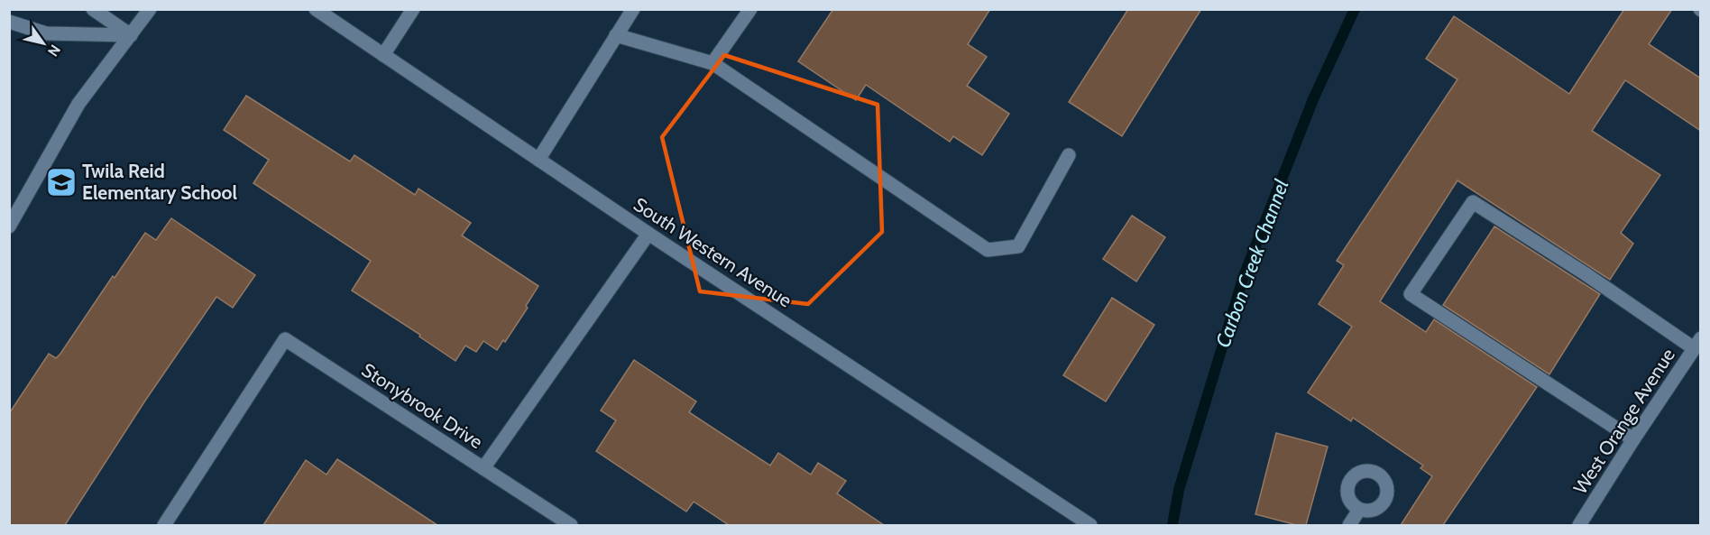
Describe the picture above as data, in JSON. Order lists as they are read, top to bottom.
{
  "streets": {
    "street": ["South Western Avenue", "Stonybrook Drive", "West Orange Avenue"]
  },
  "crossings": [
    ["South Western Avenue", "Stonybrook Drive"]
  ],
  "water": ["Carbon Creek Channel"],
  "places": {
    "school or university": ["Twila Reid Elementary School"]
  },
  "north": "bottom right"
}
